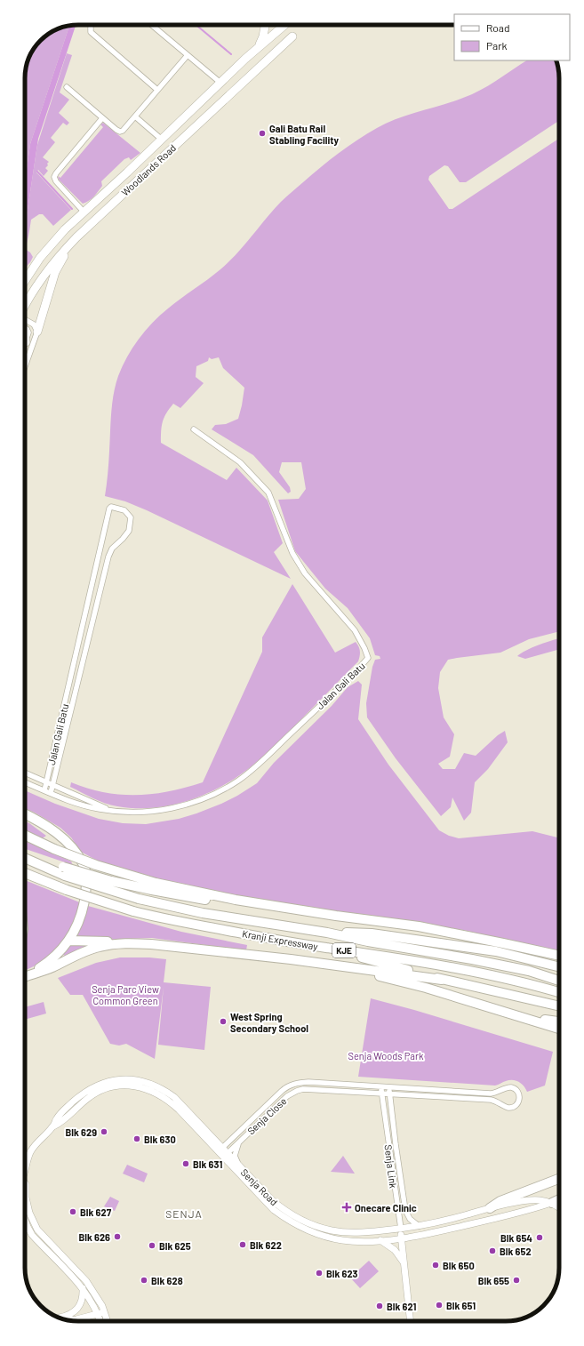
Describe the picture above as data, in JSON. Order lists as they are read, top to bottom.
{
  "streets": {
    "highway": ["Kranji Expressway", "KJE"],
    "main road": ["Woodlands Road"],
    "street": [
      "Jalan Gali Batu",
      "Senja Close",
      "Senja Link",
      "Senja Road"
    ]
  },
  "crossings": [
    ["Kranji Expressway", "KJE"],
    ["Senja Close", "Senja Link"],
    ["Senja Close", "Senja Road"],
    ["Senja Link", "Senja Road"]
  ],
  "districts": ["SENJA"],
  "parks": ["Senja Parc View Common Green", "Senja Woods Park"],
  "places": {
    "other": [
      "Gali Batu Rail Stabling Facility",
      "West Spring Secondary School",
      "Blk 629",
      "Blk 630",
      "Blk 631",
      "Blk 627",
      "Blk 626",
      "Blk 654",
      "Blk 622",
      "Blk 625",
      "Blk 652",
      "Blk 650",
      "Blk 623",
      "Blk 628",
      "Blk 655",
      "Blk 651",
      "Blk 621"
    ],
    "health": ["Onecare Clinic"]
  },
  "legend": ["Road", "Park"]
}
